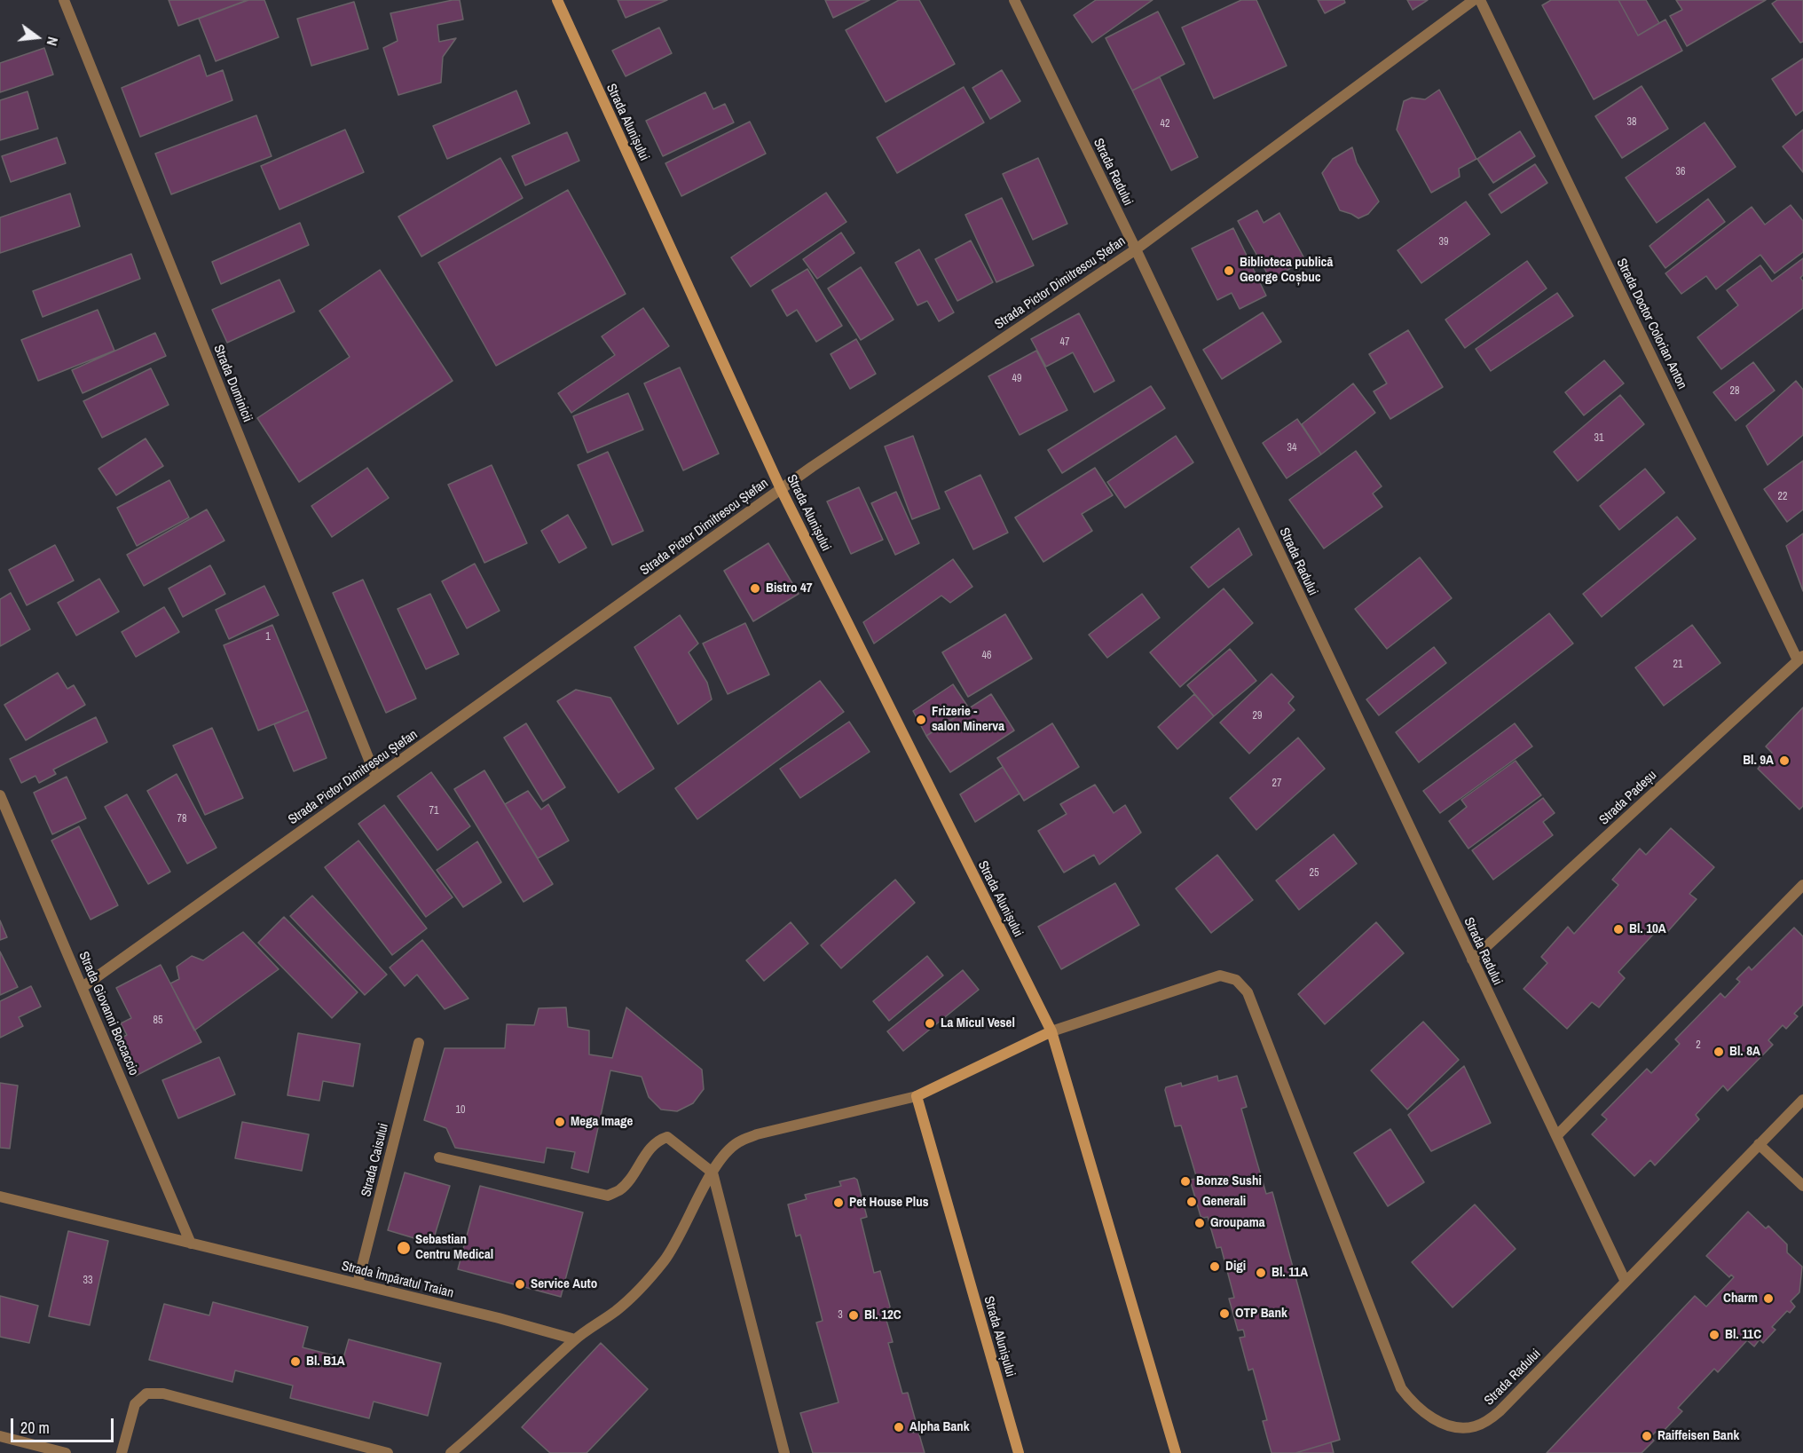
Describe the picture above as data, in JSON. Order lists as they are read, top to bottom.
{
  "streets": {
    "street": [
      "Strada Alunișului",
      "Strada Radului",
      "Strada Pictor Dimitrescu Ștefan",
      "Strada Doctor Colorian Anton",
      "Strada Duminicii",
      "Strada Padeșu",
      "Strada Giovanni Boccaccio",
      "Strada Caisului",
      "Strada Împăratul Traian"
    ]
  },
  "crossings": [
    ["Strada Alunișului", "Strada Radului"],
    ["Strada Alunișului", "Strada Pictor Dimitrescu Ștefan"],
    ["Strada Radului", "Strada Pictor Dimitrescu Ștefan"],
    ["Strada Radului", "Strada Padeșu"],
    ["Strada Pictor Dimitrescu Ștefan", "Strada Duminicii"],
    ["Strada Pictor Dimitrescu Ștefan", "Strada Giovanni Boccaccio"],
    ["Strada Doctor Colorian Anton", "Strada Padeșu"],
    ["Strada Giovanni Boccaccio", "Strada Împăratul Traian"],
    ["Strada Caisului", "Strada Împăratul Traian"]
  ],
  "places": [
    "Biblioteca publică George Coșbuc",
    "Bistro 47",
    "Frizerie - salon Minerva",
    "Bl. 9A",
    "Bl. 10A",
    "La Micul Vesel",
    "Bl. 8A",
    "Mega Image",
    "Bonze Sushi",
    "Generali",
    "Pet House Plus",
    "Groupama",
    "Sebastian Centru Medical",
    "Digi",
    "Bl. 11A",
    "Service Auto",
    "Charm",
    "OTP Bank",
    "Bl. 12C",
    "Bl. 11C",
    "Bl. B1A",
    "Alpha Bank",
    "Raiffeisen Bank"
  ],
  "house_numbers": [
    "38",
    "42",
    "36",
    "39",
    "47",
    "49",
    "28",
    "31",
    "34",
    "22",
    "1",
    "46",
    "21",
    "29",
    "27",
    "71",
    "78",
    "25",
    "85",
    "2",
    "10",
    "33",
    "3"
  ],
  "scale_bar": "20 m",
  "north": "right"
}
